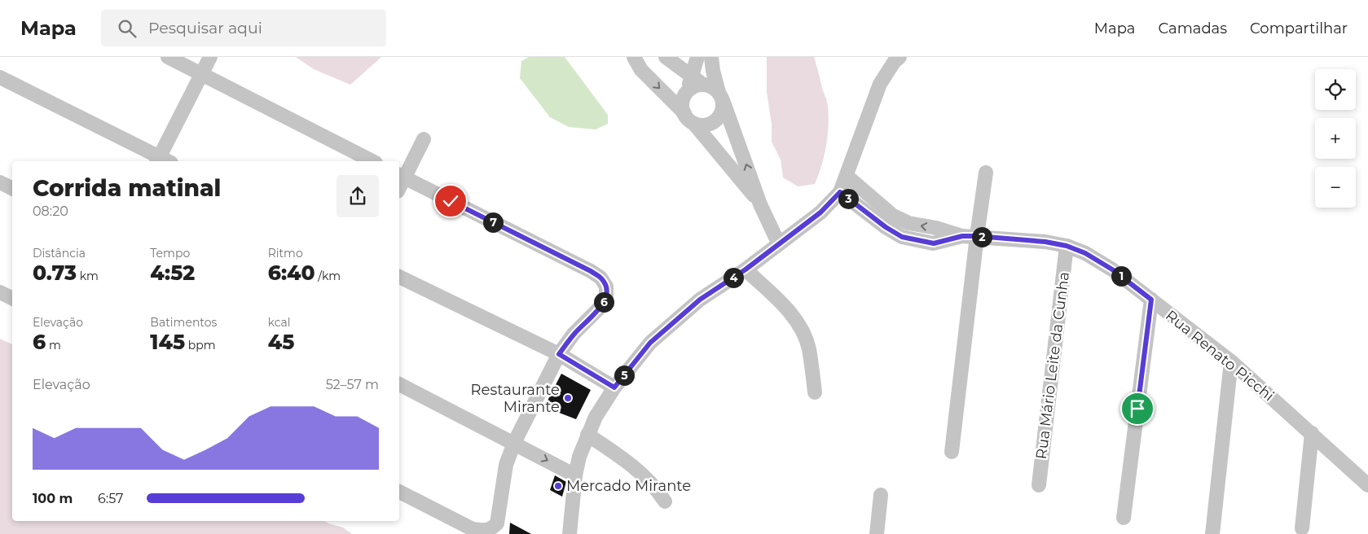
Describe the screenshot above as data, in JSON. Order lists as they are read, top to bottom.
{
  "streets": {
    "street": ["Rua Renato Picchi", "Rua Mário Leite da Cunha"]
  },
  "crossings": [
    ["Rua Renato Picchi", "Rua Mário Leite da Cunha"]
  ],
  "places": ["Restaurante Mirante", "Mercado Mirante"],
  "page": {
    "header": "Mapa",
    "search": "Pesquisar aqui",
    "nav": ["Mapa", "Camadas", "Compartilhar"],
    "map_buttons": ["+", "−"],
    "heading": ["Corrida matinal", "08:20"],
    "pins": [
      "3",
      "7",
      "2",
      "1",
      "4",
      "6",
      "5"
    ],
    "stats": [
      ["Distância", "0.73 km"],
      ["Tempo", "4:52"],
      ["Ritmo", "6:40 /km"],
      ["Elevação", "6 m"],
      ["Batimentos", "145 bpm"],
      ["kcal", "45"]
    ],
    "chart": ["Elevação", "52–57 m"],
    "list": [
      {
        "name": "100 m",
        "note": "6:57"
      }
    ]
  }
}
